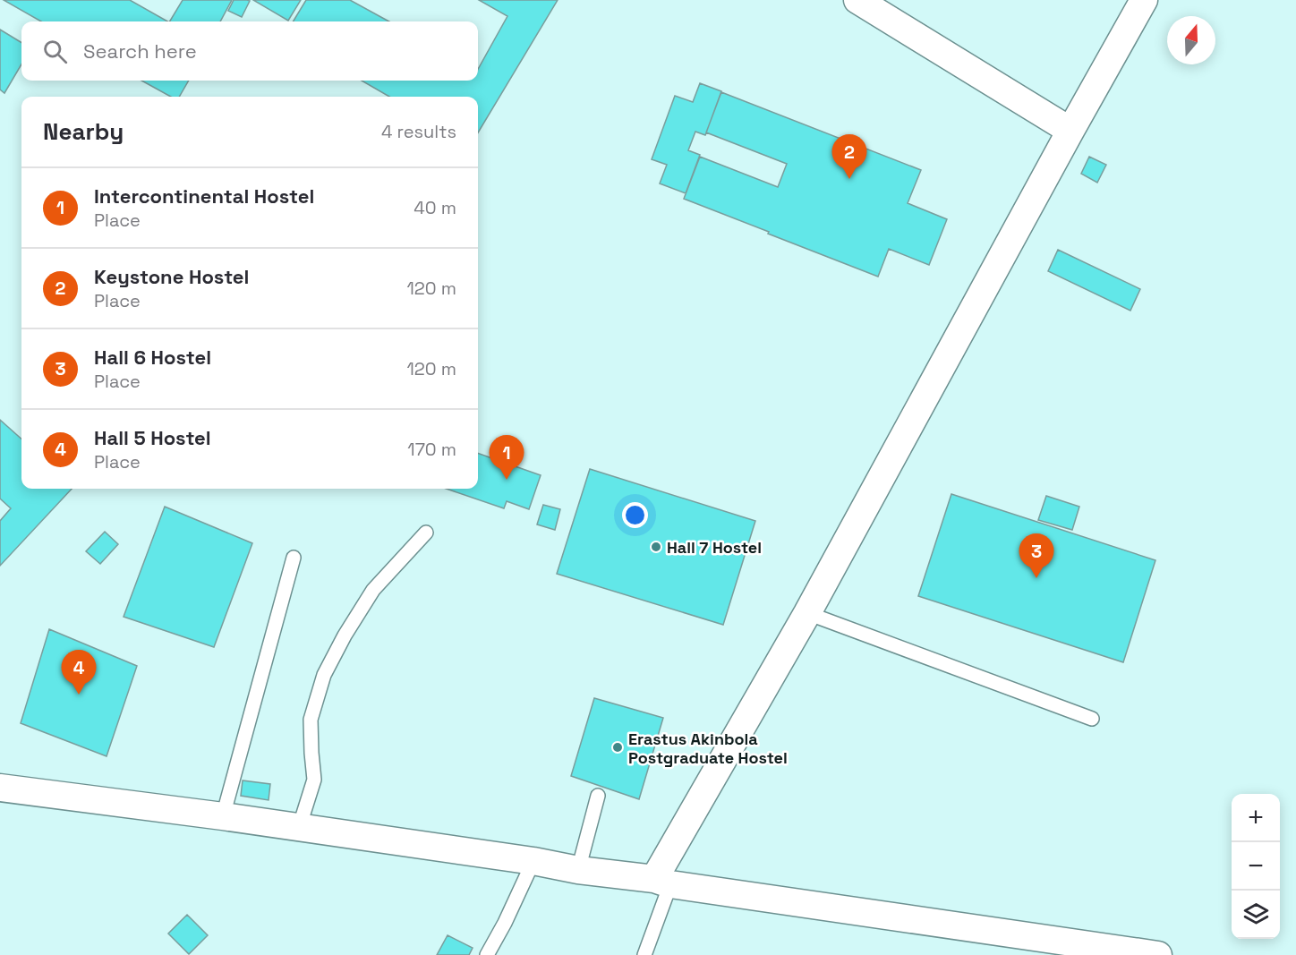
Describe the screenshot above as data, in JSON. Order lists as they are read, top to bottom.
{
  "places": ["Hall 7 Hostel", "Erastus Akinbola Postgraduate Hostel"],
  "north": "top",
  "page": {
    "search": "Search here",
    "heading": ["Nearby", "4 results"],
    "pins": [
      "2",
      "1",
      "3",
      "4"
    ],
    "list": [
      {
        "mark": "1",
        "name": "Intercontinental Hostel",
        "note": "Place",
        "value": "40 m"
      },
      {
        "mark": "2",
        "name": "Keystone Hostel",
        "note": "Place",
        "value": "120 m"
      },
      {
        "mark": "3",
        "name": "Hall 6 Hostel",
        "note": "Place",
        "value": "120 m"
      },
      {
        "mark": "4",
        "name": "Hall 5 Hostel",
        "note": "Place",
        "value": "170 m"
      }
    ],
    "map_buttons": ["+", "−"]
  }
}
